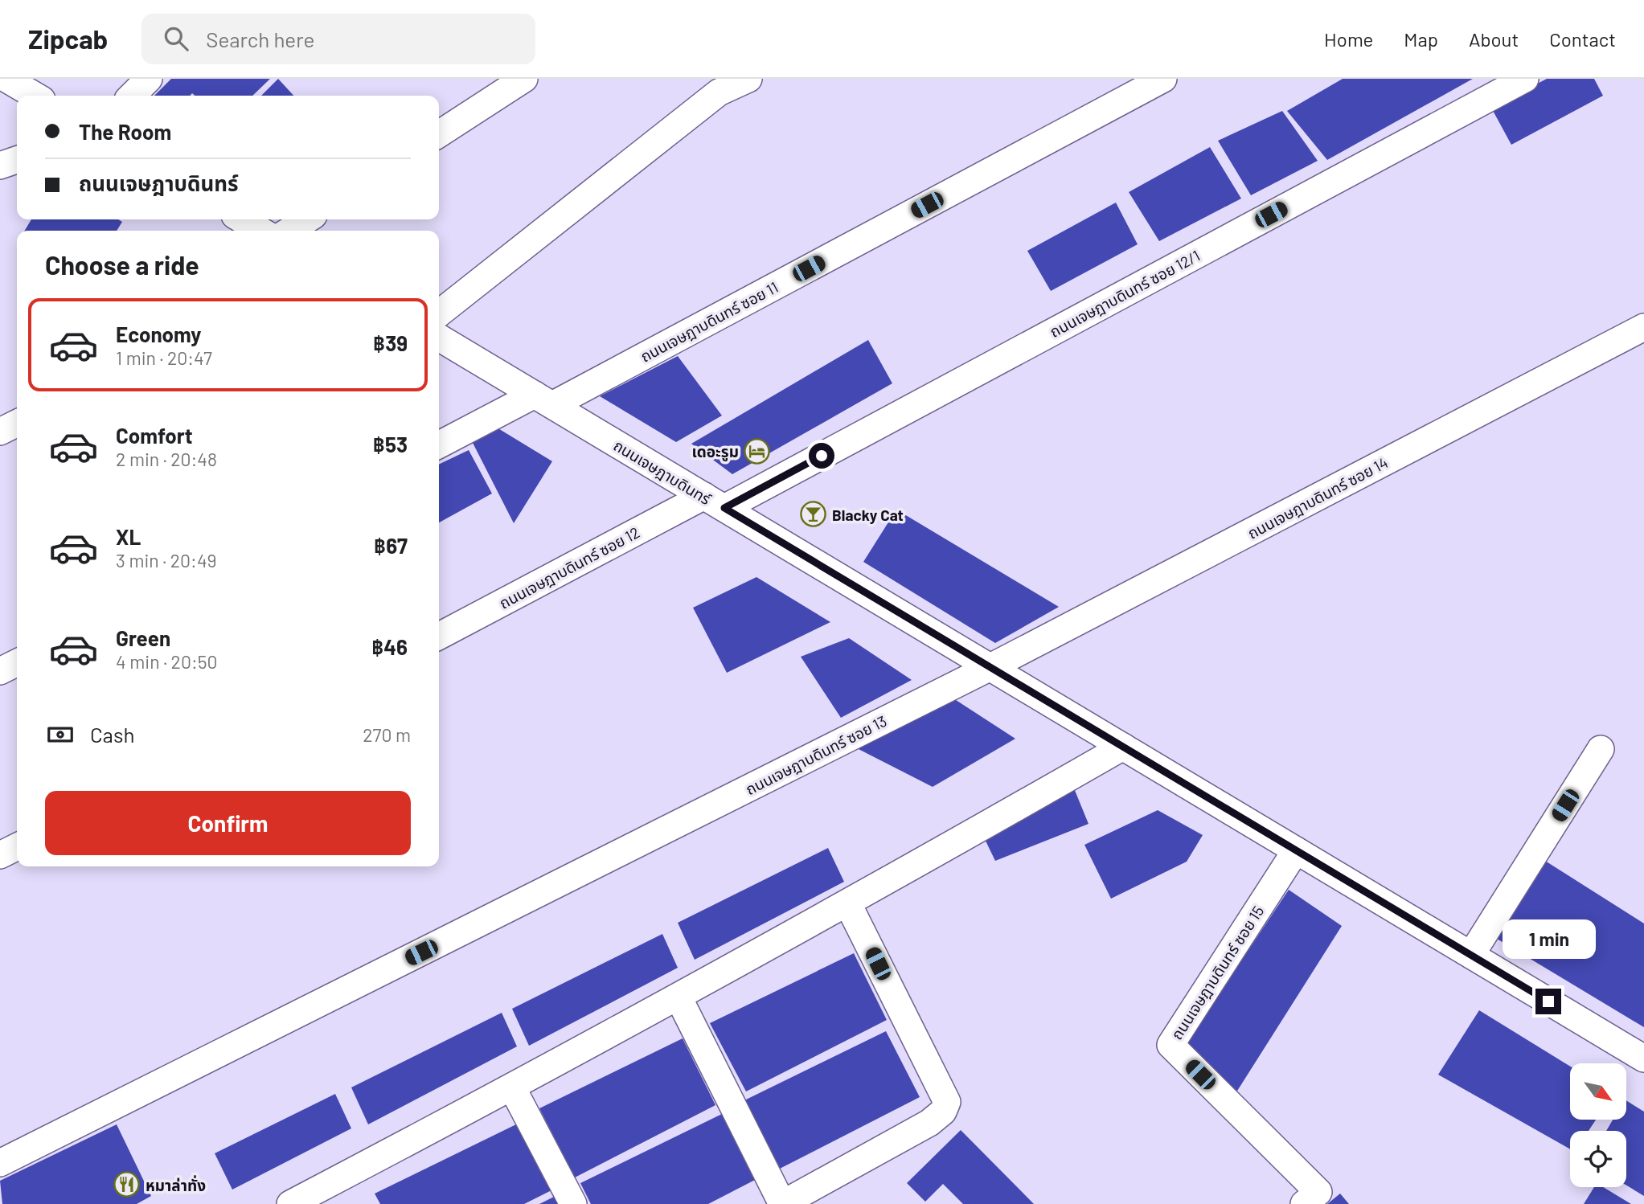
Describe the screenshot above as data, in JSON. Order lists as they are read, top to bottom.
{
  "streets": {
    "street": [
      "ถนนเจษฎาบดินทร์ ซอย 12/1",
      "ถนนเจษฎาบดินทร์ ซอย 11",
      "ถนนเจษฎาบดินทร์",
      "ถนนเจษฎาบดินทร์ ซอย 14",
      "ถนนเจษฎาบดินทร์ ซอย 12",
      "ถนนเจษฎาบดินทร์ ซอย 13",
      "ถนนเจษฎาบดินทร์ ซอย 15"
    ]
  },
  "crossings": [
    ["ถนนเจษฎาบดินทร์ ซอย 12/1", "ถนนเจษฎาบดินทร์"],
    ["ถนนเจษฎาบดินทร์ ซอย 12/1", "ถนนเจษฎาบดินทร์ ซอย 12"],
    ["ถนนเจษฎาบดินทร์ ซอย 11", "ถนนเจษฎาบดินทร์"],
    ["ถนนเจษฎาบดินทร์", "ถนนเจษฎาบดินทร์ ซอย 14"],
    ["ถนนเจษฎาบดินทร์", "ถนนเจษฎาบดินทร์ ซอย 12"],
    ["ถนนเจษฎาบดินทร์", "ถนนเจษฎาบดินทร์ ซอย 13"],
    ["ถนนเจษฎาบดินทร์", "ถนนเจษฎาบดินทร์ ซอย 15"],
    ["ถนนเจษฎาบดินทร์ ซอย 14", "ถนนเจษฎาบดินทร์ ซอย 13"]
  ],
  "places": {
    "hotel": ["เดอะรูม"],
    "bar": ["Blacky Cat"],
    "restaurant": ["หมาล่าทั่ง"]
  },
  "north": "bottom right",
  "page": {
    "header": "Zipcab",
    "search": "Search here",
    "nav": [
      "Home",
      "Map",
      "About",
      "Contact"
    ],
    "banner": ["The Room", "ถนนเจษฎาบดินทร์"],
    "heading": "Choose a ride",
    "list": [
      {
        "name": "Economy",
        "note": "1 min · 20:47",
        "value": "฿39"
      },
      {
        "name": "Comfort",
        "note": "2 min · 20:48",
        "value": "฿53"
      },
      {
        "name": "XL",
        "note": "3 min · 20:49",
        "value": "฿67"
      },
      {
        "name": "Green",
        "note": "4 min · 20:50",
        "value": "฿46"
      }
    ],
    "pay": ["Cash", "270 m"],
    "buttons": "Confirm",
    "bubble": "1 min"
  }
}
